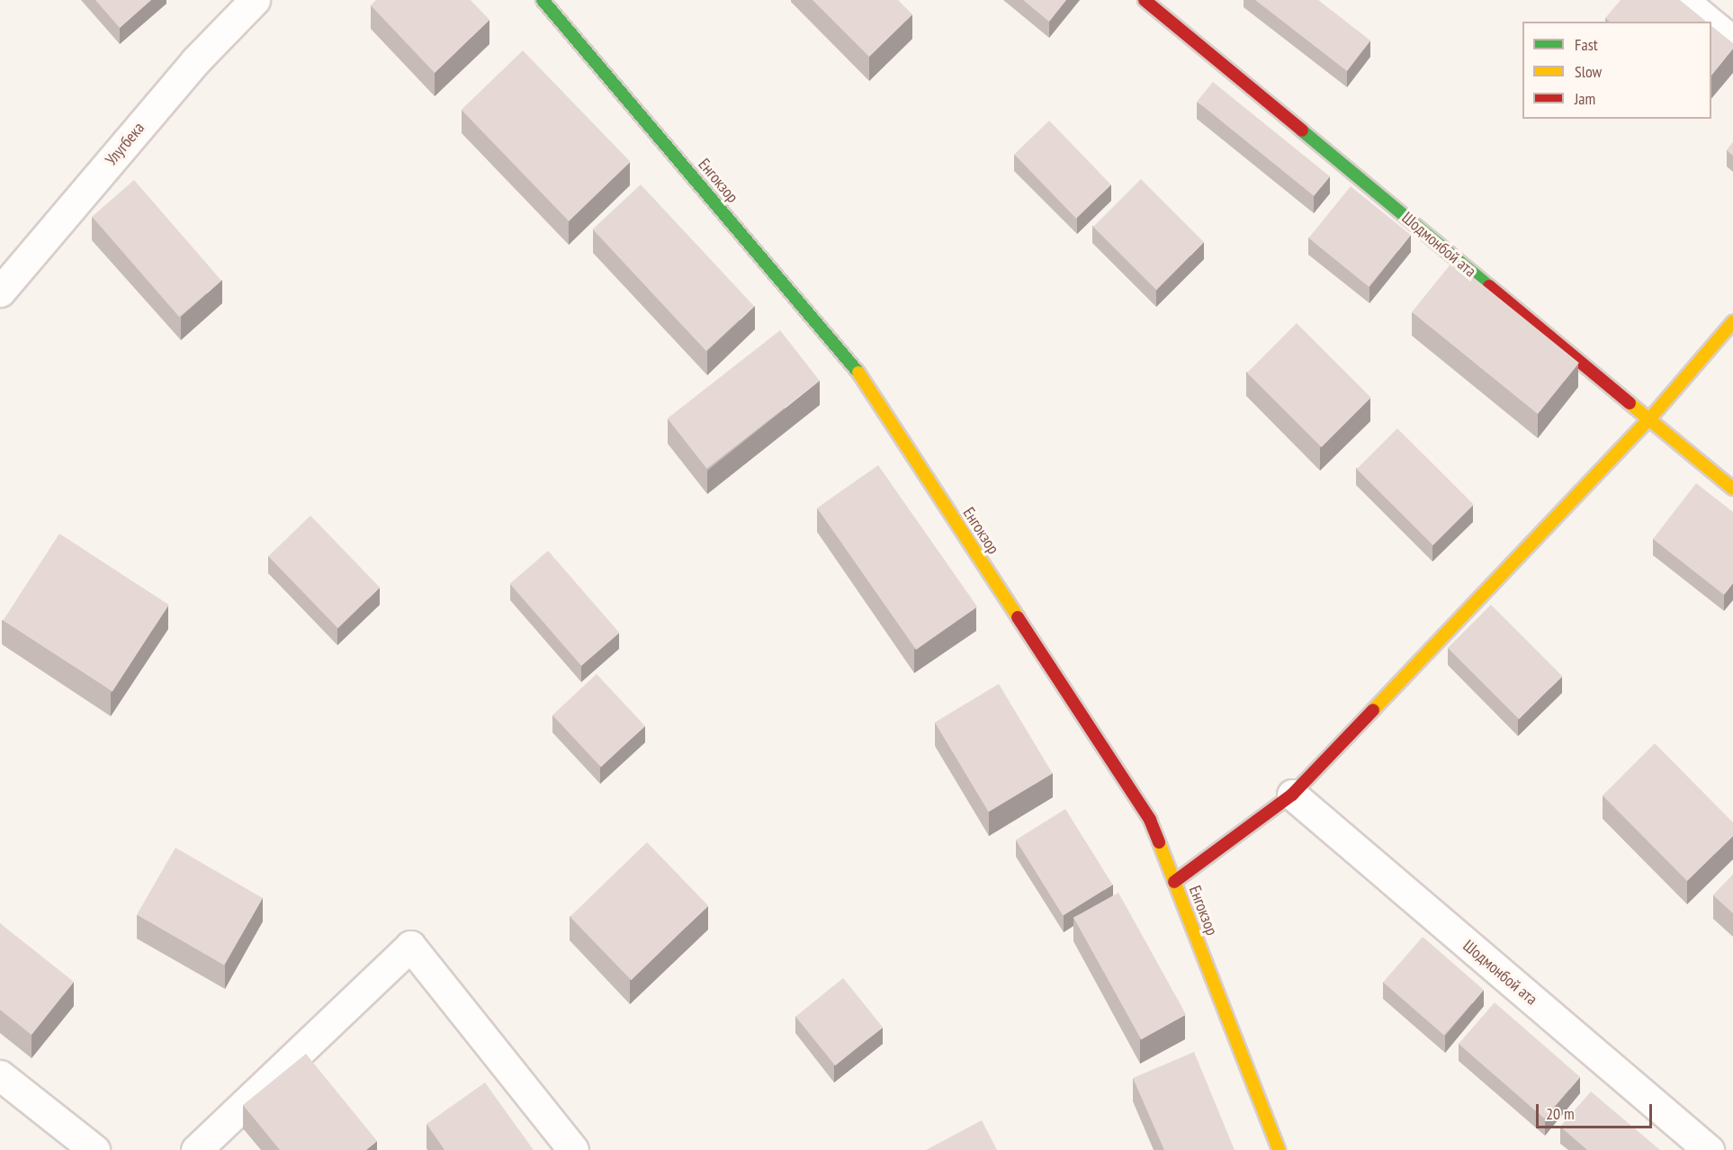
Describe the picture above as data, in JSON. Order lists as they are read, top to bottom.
{
  "streets": {
    "street": ["Улугбека", "Енгокзор", "Шодмонбой ата"]
  },
  "legend": ["Fast", "Slow", "Jam"],
  "scale_bar": "20 m"
}
